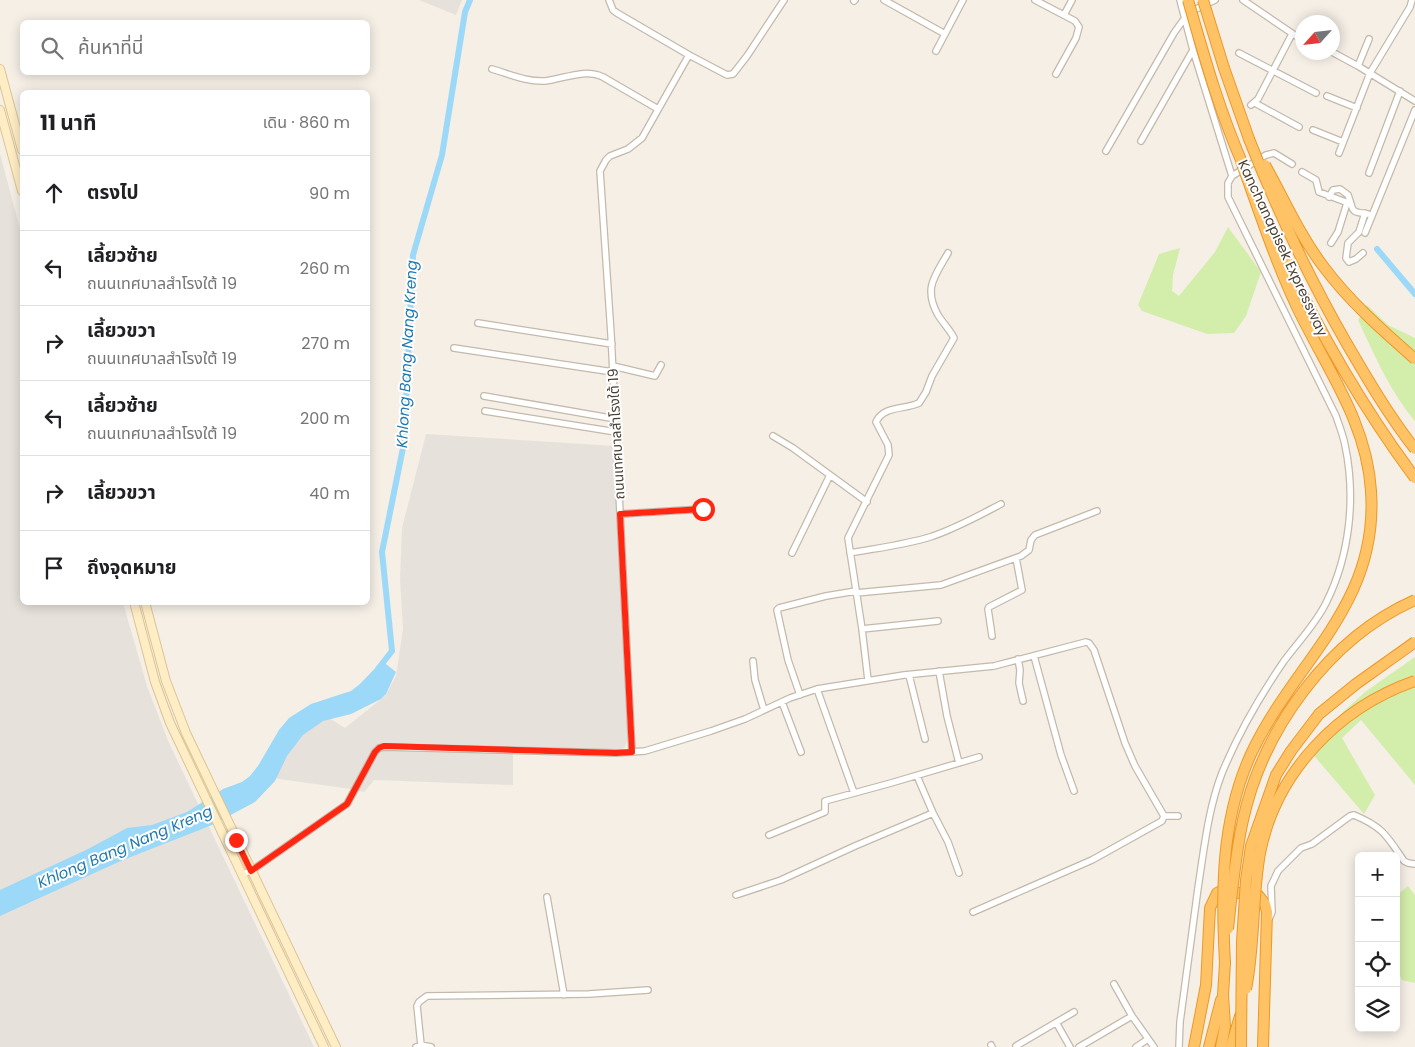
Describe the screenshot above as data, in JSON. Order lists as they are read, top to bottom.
{
  "streets": {
    "highway": ["Kanchanapisek Expressway"],
    "street": ["ถนนเทศบาลสำโรงใต้ 19"]
  },
  "water": ["Khlong Bang Nang Kreng"],
  "north": "bottom left",
  "page": {
    "search": "ค้นหาที่นี่",
    "heading": ["11 นาที", "เดิน · 860 m"],
    "list": [
      ["ตรงไป", "90 m"],
      ["เลี้ยวซ้าย", "ถนนเทศบาลสำโรงใต้ 19", "260 m"],
      ["เลี้ยวขวา", "ถนนเทศบาลสำโรงใต้ 19", "270 m"],
      ["เลี้ยวซ้าย", "ถนนเทศบาลสำโรงใต้ 19", "200 m"],
      ["เลี้ยวขวา", "40 m"],
      "ถึงจุดหมาย"
    ],
    "map_buttons": ["+", "−"]
  }
}
